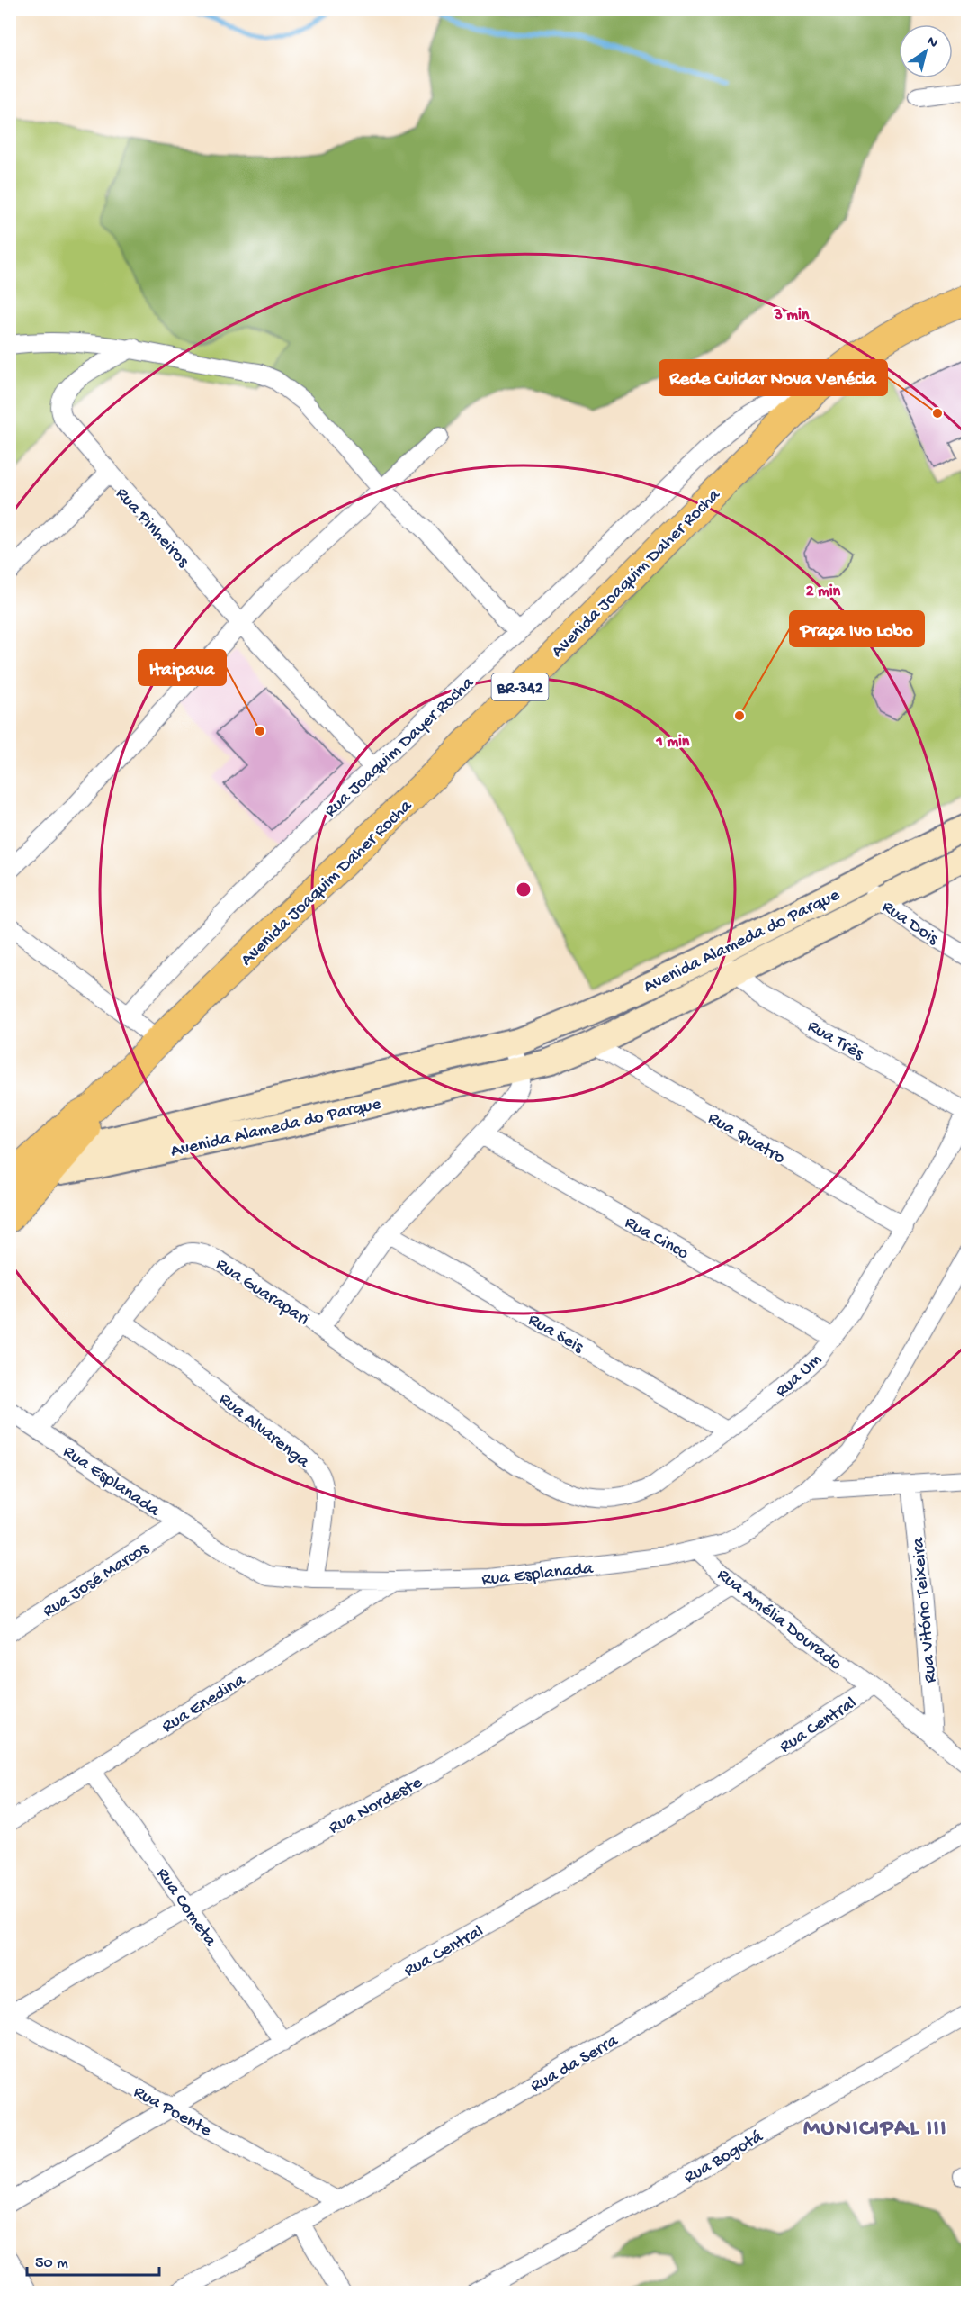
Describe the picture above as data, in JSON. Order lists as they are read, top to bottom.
{
  "streets": {
    "main road": ["Avenida Joaquim Daher Rocha", "BR-342"],
    "street": [
      "Rua Pinheiros",
      "Rua Joaquim Dayer Rocha",
      "Rua Dois",
      "Avenida Alameda do Parque",
      "Rua Três",
      "Rua Quatro",
      "Rua Cinco",
      "Rua Guarapari",
      "Rua Seis",
      "Rua Um",
      "Rua Alvarenga",
      "Rua Esplanada",
      "Rua José Marcos",
      "Rua Vitório Teixeira",
      "Rua Amélia Dourado",
      "Rua Enedina",
      "Rua Central",
      "Rua Nordeste",
      "Rua Cometa",
      "Rua da Serra",
      "Rua Poente",
      "Rua Bogotá"
    ]
  },
  "crossings": [
    ["Rua Pinheiros", "Rua Joaquim Dayer Rocha"],
    ["Avenida Joaquim Daher Rocha", "BR-342"],
    ["Avenida Joaquim Daher Rocha", "Rua Joaquim Dayer Rocha"],
    ["Avenida Joaquim Daher Rocha", "Avenida Alameda do Parque"],
    ["BR-342", "Avenida Alameda do Parque"],
    ["Rua Dois", "Avenida Alameda do Parque"],
    ["Avenida Alameda do Parque", "Rua Três"],
    ["Avenida Alameda do Parque", "Rua Quatro"],
    ["Rua Três", "Rua Um"],
    ["Rua Quatro", "Rua Um"],
    ["Rua Cinco", "Rua Um"],
    ["Rua Guarapari", "Rua Um"],
    ["Rua Guarapari", "Rua Alvarenga"],
    ["Rua Guarapari", "Rua Esplanada"],
    ["Rua Seis", "Rua Um"],
    ["Rua Alvarenga", "Rua Esplanada"],
    ["Rua Esplanada", "Rua José Marcos"],
    ["Rua Esplanada", "Rua Amélia Dourado"],
    ["Rua Esplanada", "Rua Enedina"],
    ["Rua Vitório Teixeira", "Rua Amélia Dourado"],
    ["Rua Amélia Dourado", "Rua Central"],
    ["Rua Amélia Dourado", "Rua Nordeste"],
    ["Rua Enedina", "Rua Cometa"],
    ["Rua Central", "Rua Cometa"],
    ["Rua Central", "Rua Poente"],
    ["Rua Nordeste", "Rua Cometa"],
    ["Rua Nordeste", "Rua Poente"],
    ["Rua da Serra", "Rua Poente"]
  ],
  "districts": ["MUNICIPAL III"],
  "places": ["Rede Cuidar Nova Venécia", "Praça Ivo Lobo", "Itaipava"],
  "scale_bar": "50 m",
  "north": "top right",
  "rings": ["3 min", "2 min", "1 min"]
}
